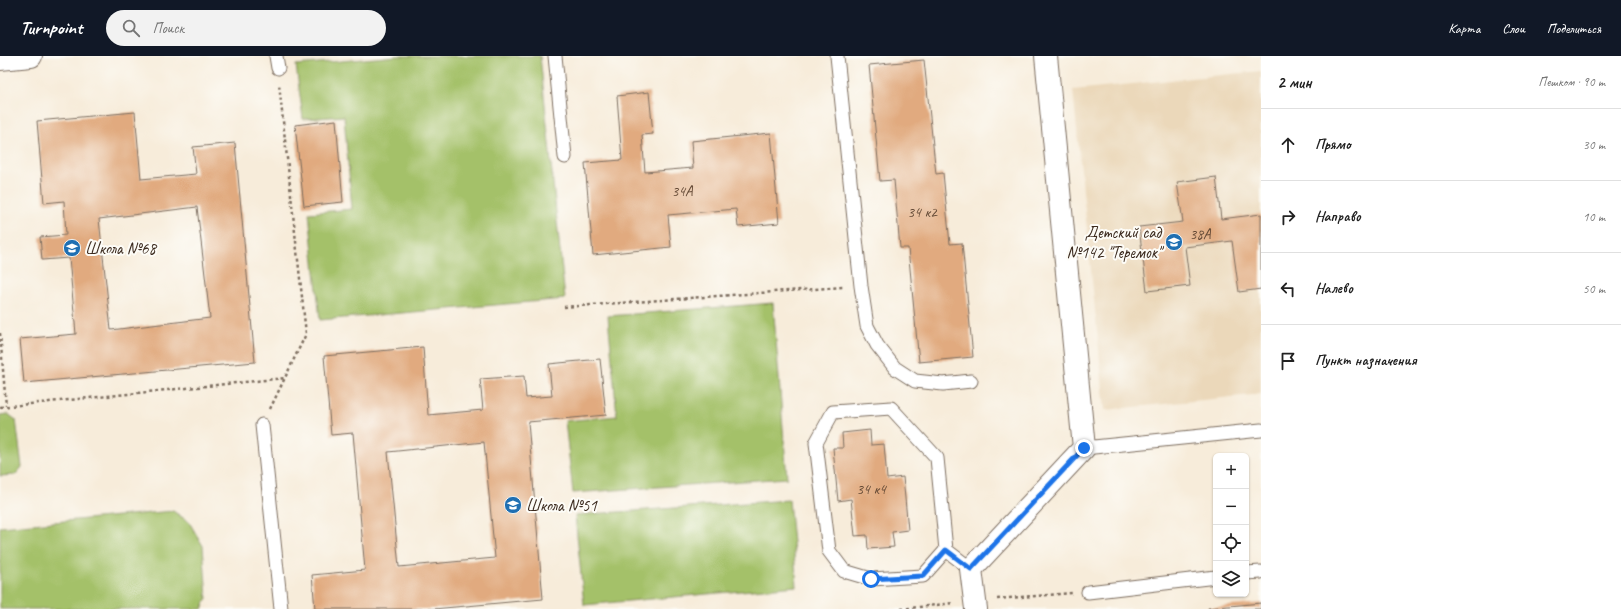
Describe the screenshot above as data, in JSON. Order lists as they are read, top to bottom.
{
  "places": {
    "school or university": ["Детский сад №142 \"Теремок\"", "Школа №68", "Школа №51"]
  },
  "house_numbers": [
    "34А",
    "34 к2",
    "38А",
    "34 к4"
  ],
  "page": {
    "header": "Turnpoint",
    "search": "Поиск",
    "nav": ["Карта", "Слои", "Поделиться"],
    "heading": ["2 мин", "Пешком · 90 m"],
    "list": [
      ["Прямо", "30 m"],
      ["Направо", "10 m"],
      ["Налево", "50 m"],
      "Пункт назначения"
    ],
    "map_buttons": ["+", "−"]
  }
}
